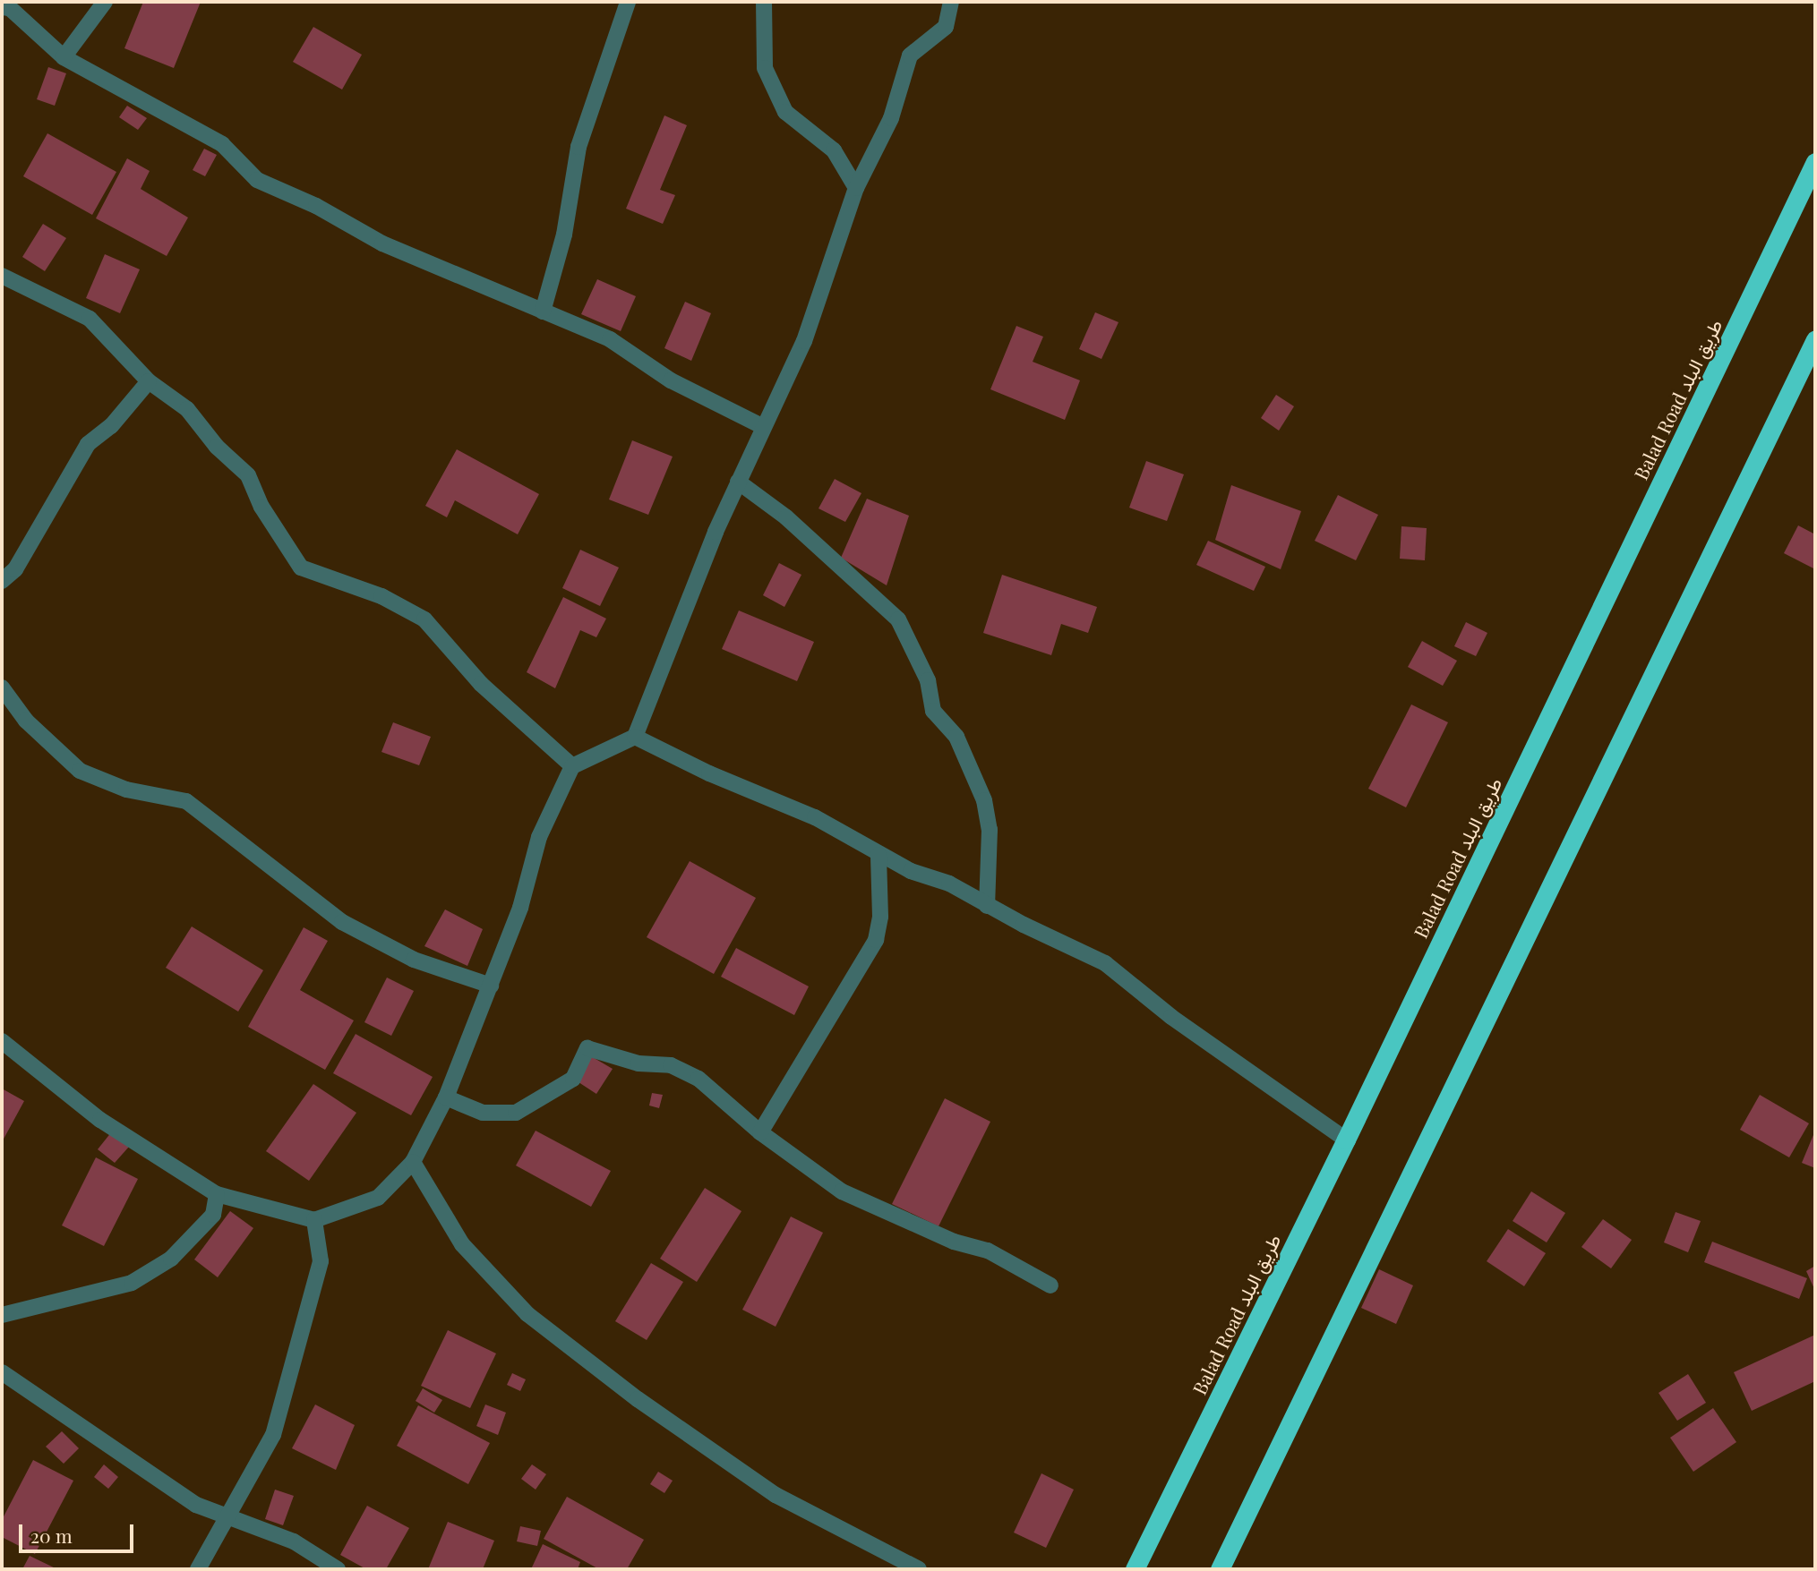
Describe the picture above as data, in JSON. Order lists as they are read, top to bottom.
{
  "streets": {
    "highway": ["Balad Road طريق البلد"]
  },
  "scale_bar": "20 m"
}
